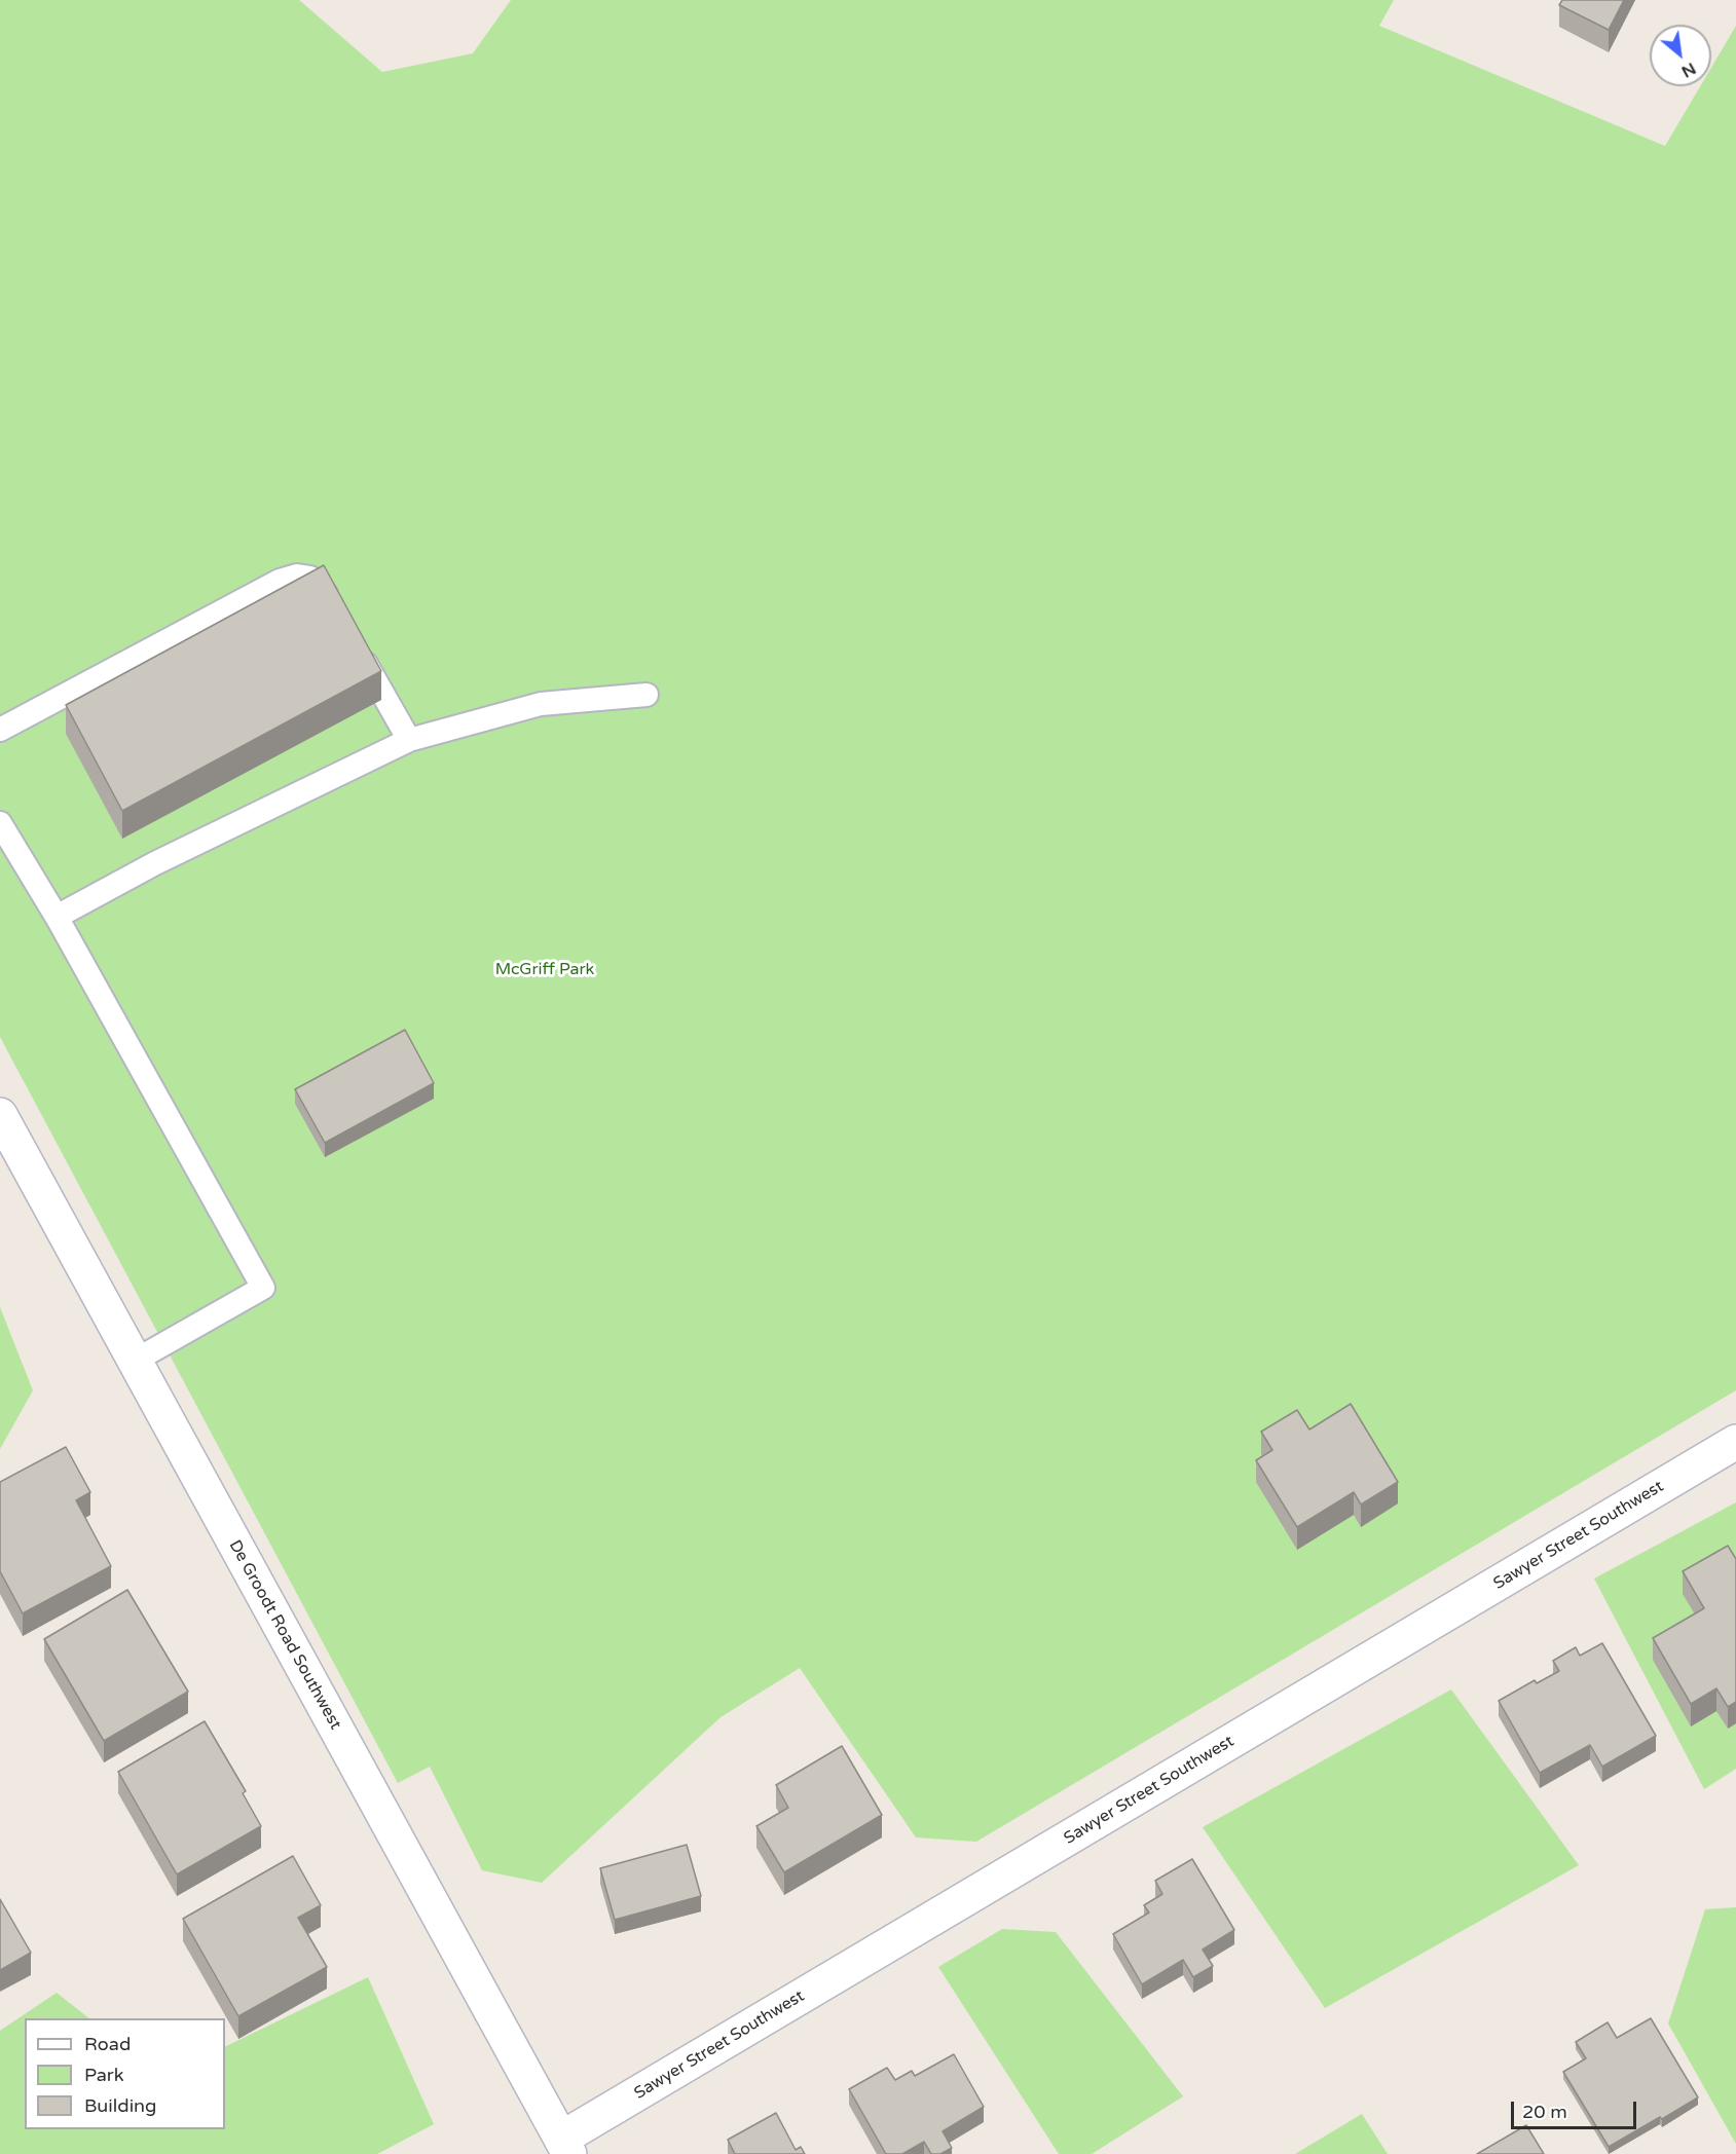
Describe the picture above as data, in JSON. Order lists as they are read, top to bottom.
{
  "streets": {
    "street": ["Sawyer Street Southwest", "De Groodt Road Southwest"]
  },
  "crossings": [
    ["Sawyer Street Southwest", "De Groodt Road Southwest"]
  ],
  "parks": ["McGriff Park"],
  "legend": ["Road", "Park", "Building"],
  "scale_bar": "20 m",
  "north": "bottom right"
}
